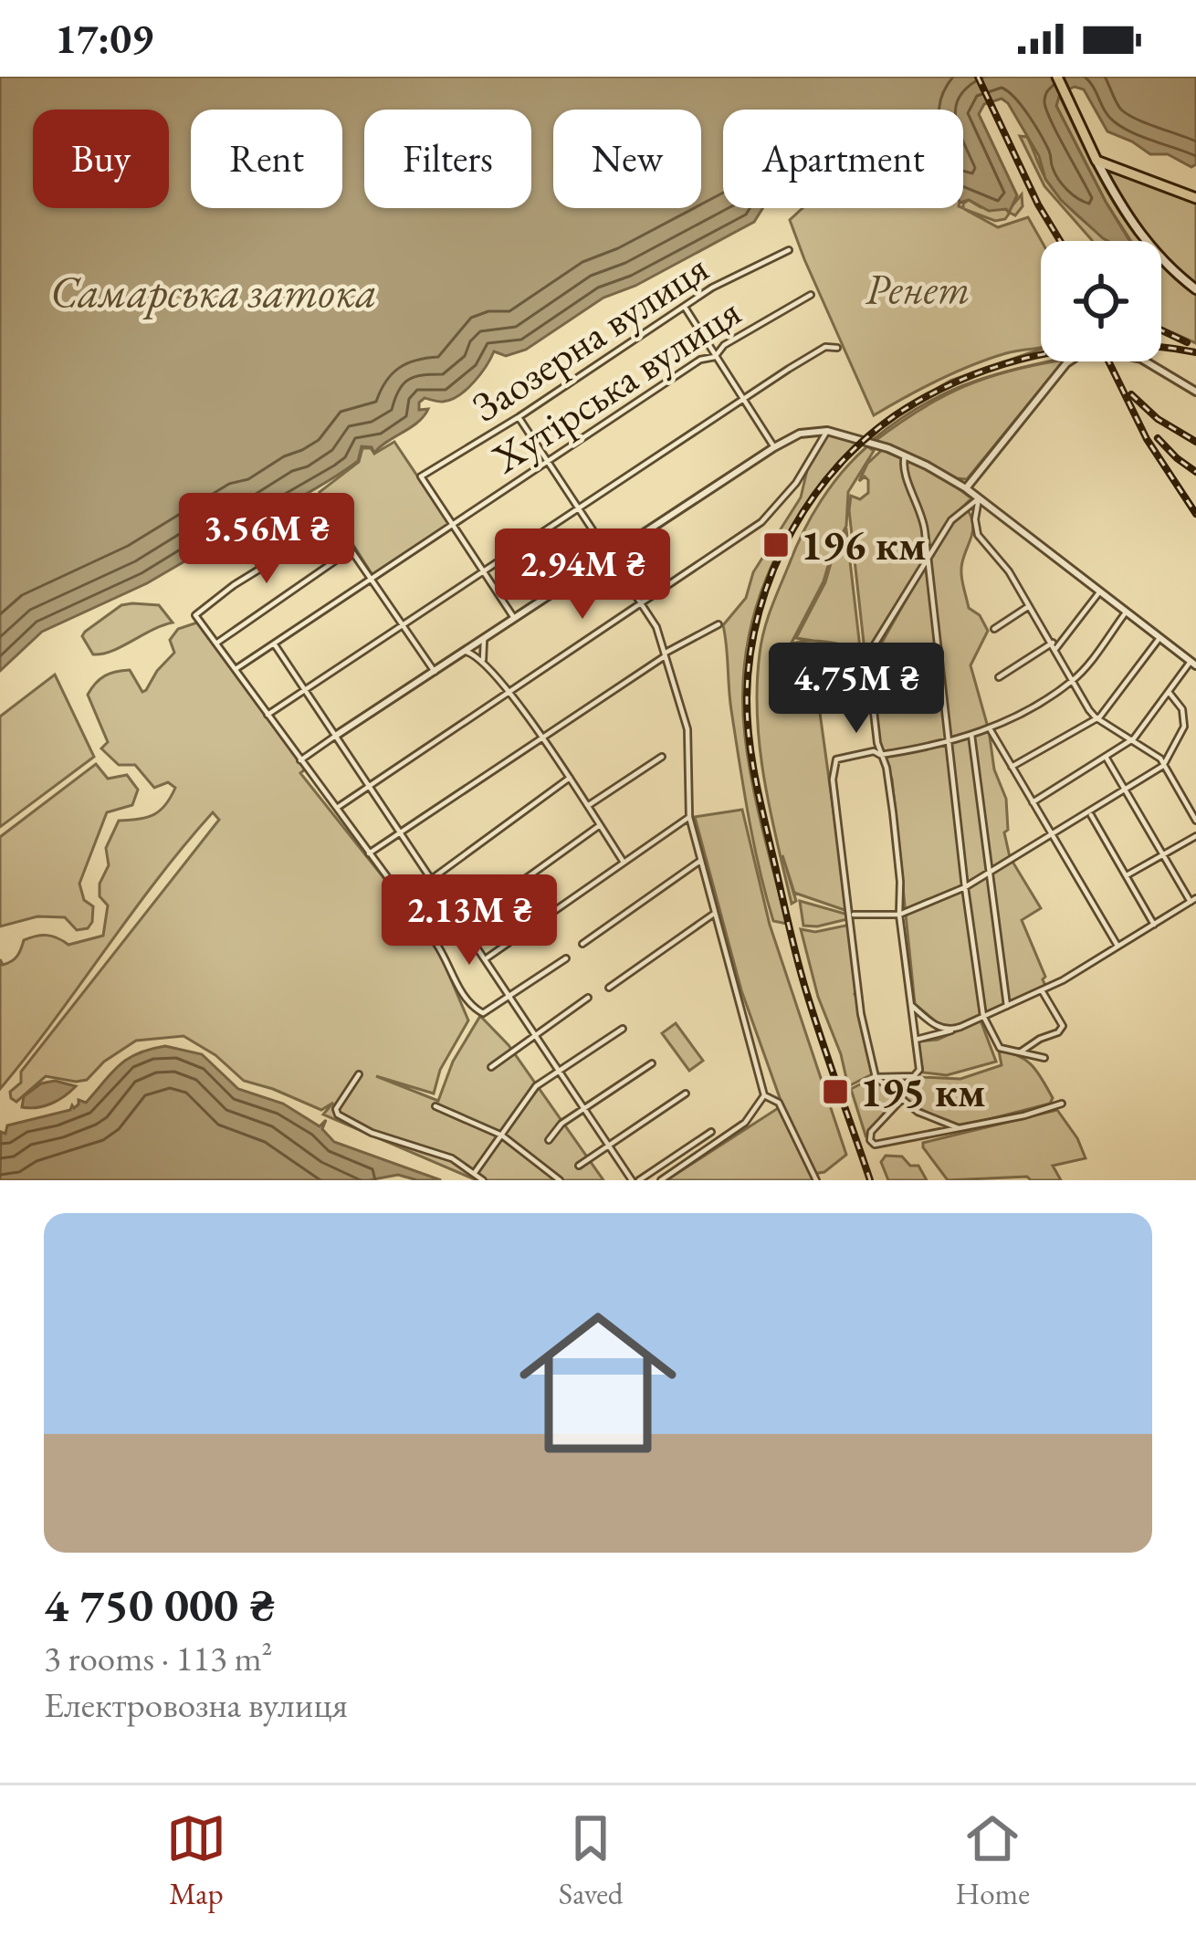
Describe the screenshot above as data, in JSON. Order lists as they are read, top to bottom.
{
  "streets": {
    "street": ["Заозерна вулиця", "Хутірська вулиця"]
  },
  "crossings": [
    ["Заозерна вулиця", "Хутірська вулиця"]
  ],
  "water": ["Самарська затока"],
  "parks": ["Ренет"],
  "places": {
    "transit": ["196 км", "195 км"]
  },
  "page": {
    "status": "17:09",
    "chip": [
      "Buy",
      "Rent",
      "Filters",
      "New",
      "Apartment"
    ],
    "price": [
      "3.56M ₴",
      "2.94M ₴",
      "4.75M ₴",
      "2.13M ₴"
    ],
    "list": [
      {
        "name": "4 750 000 ₴",
        "note": "3 rooms · 113 m² · Електровозна вулиця"
      }
    ],
    "tabs": ["Map", "Saved", "Home"]
  }
}
